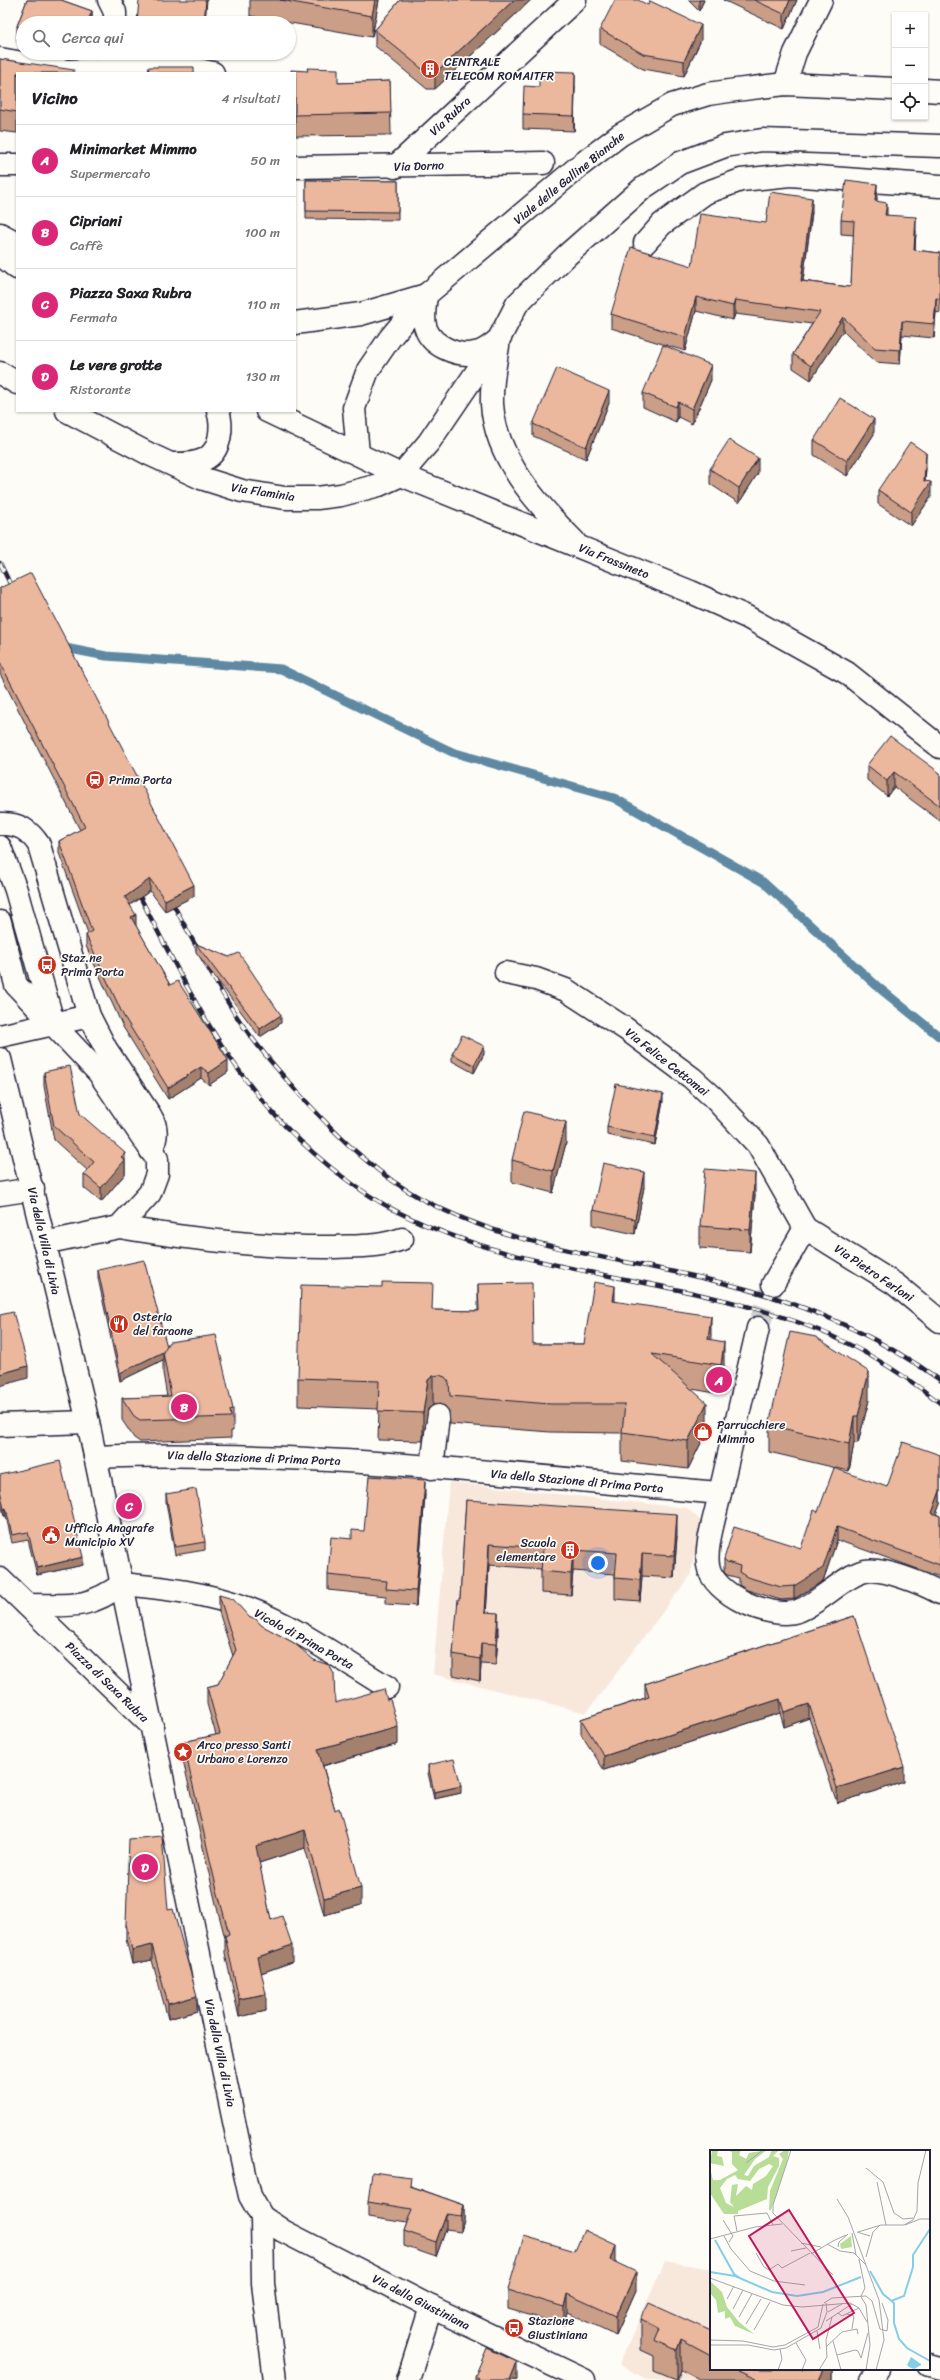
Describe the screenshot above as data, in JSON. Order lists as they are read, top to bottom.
{
  "streets": {
    "street": [
      "Via Rubra",
      "Via Dorno",
      "Viale delle Galline Bianche",
      "Via Flaminia",
      "Via Frassineto",
      "Via Felice Cettomai",
      "Via della Villa di Livia",
      "Via Pietro Ferloni",
      "Via della Stazione di Prima Porta",
      "Vicolo di Prima Porta",
      "Piazza di Saxa Rubra",
      "Via della Giustiniana"
    ]
  },
  "crossings": [
    ["Via Rubra", "Via Dorno"],
    ["Viale delle Galline Bianche", "Via Frassineto"],
    ["Via Flaminia", "Via Frassineto"],
    ["Via Felice Cettomai", "Via Pietro Ferloni"],
    ["Via della Villa di Livia", "Piazza di Saxa Rubra"],
    ["Via della Villa di Livia", "Via della Giustiniana"],
    ["Via della Stazione di Prima Porta", "Piazza di Saxa Rubra"],
    ["Vicolo di Prima Porta", "Piazza di Saxa Rubra"]
  ],
  "places": {
    "building": ["CENTRALE TELECOM ROMAITFR", "Scuola elementare"],
    "station": ["Prima Porta"],
    "bus stop": ["Staz.ne Prima Porta", "Stazione Giustiniana"],
    "restaurant": ["Osteria del faraone"],
    "shop": ["Parrucchiere Mimmo"],
    "public building": ["Ufficio Anagrafe Municipio XV"],
    "place": ["Arco presso Santi Urbano e Lorenzo"]
  },
  "page": {
    "map_buttons": ["+", "−"],
    "search": "Cerca qui",
    "heading": ["Vicino", "4 risultati"],
    "list": [
      {
        "mark": "A",
        "name": "Minimarket Mimmo",
        "note": "Supermercato",
        "value": "50 m"
      },
      {
        "mark": "B",
        "name": "Cipriani",
        "note": "Caffè",
        "value": "100 m"
      },
      {
        "mark": "C",
        "name": "Piazza Saxa Rubra",
        "note": "Fermata",
        "value": "110 m"
      },
      {
        "mark": "D",
        "name": "Le vere grotte",
        "note": "Ristorante",
        "value": "130 m"
      }
    ],
    "pins": [
      "A",
      "B",
      "C",
      "D"
    ]
  }
}
